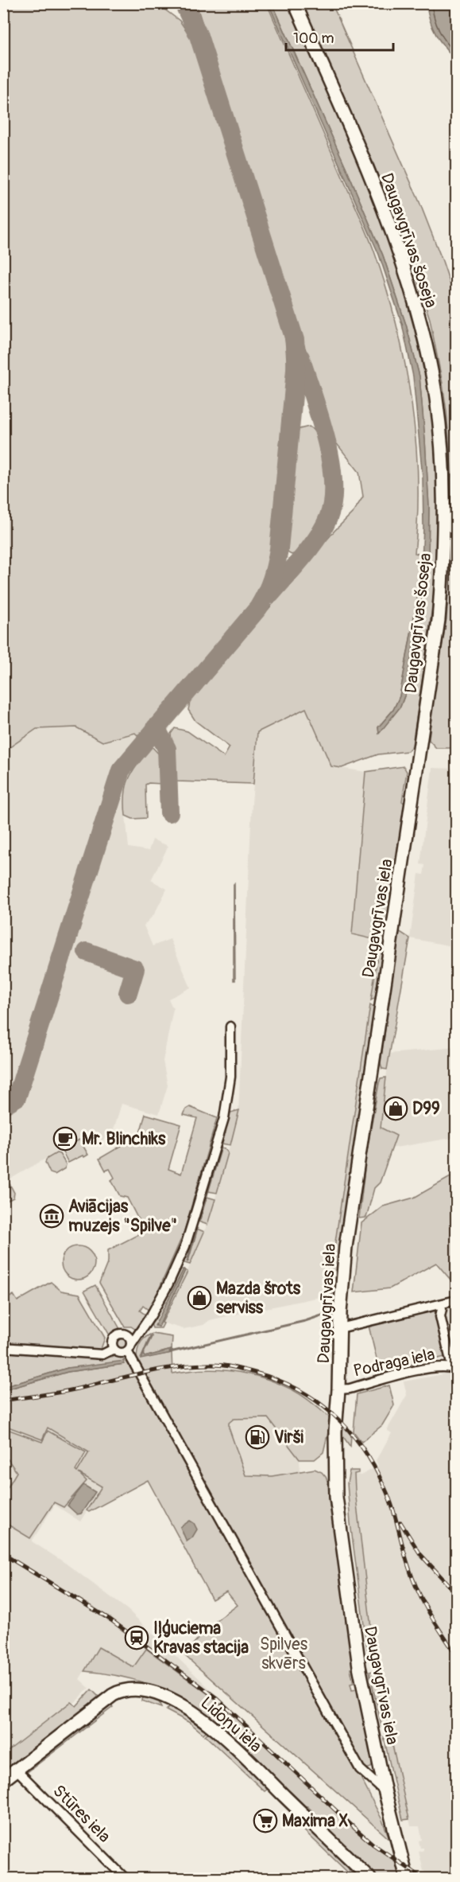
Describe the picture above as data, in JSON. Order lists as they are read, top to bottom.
{
  "streets": {
    "main road": ["Daugavgrīvas šoseja", "Daugavgrīvas iela", "Lidoņu iela"],
    "street": ["Podraga iela", "Stūres iela"]
  },
  "crossings": [
    ["Daugavgrīvas šoseja", "Daugavgrīvas iela"],
    ["Daugavgrīvas iela", "Podraga iela"],
    ["Lidoņu iela", "Stūres iela"]
  ],
  "parks": ["Spilves skvērs"],
  "places": {
    "shop": ["D99", "Mazda šrots serviss"],
    "cafe": ["Mr. Blinchiks"],
    "museum": ["Aviācijas muzejs \"Spilve\""],
    "fuel station": ["Virši"],
    "station": ["Iļģuciema Kravas stacija"],
    "supermarket": ["Maxima X"]
  },
  "scale_bar": "100 m"
}
